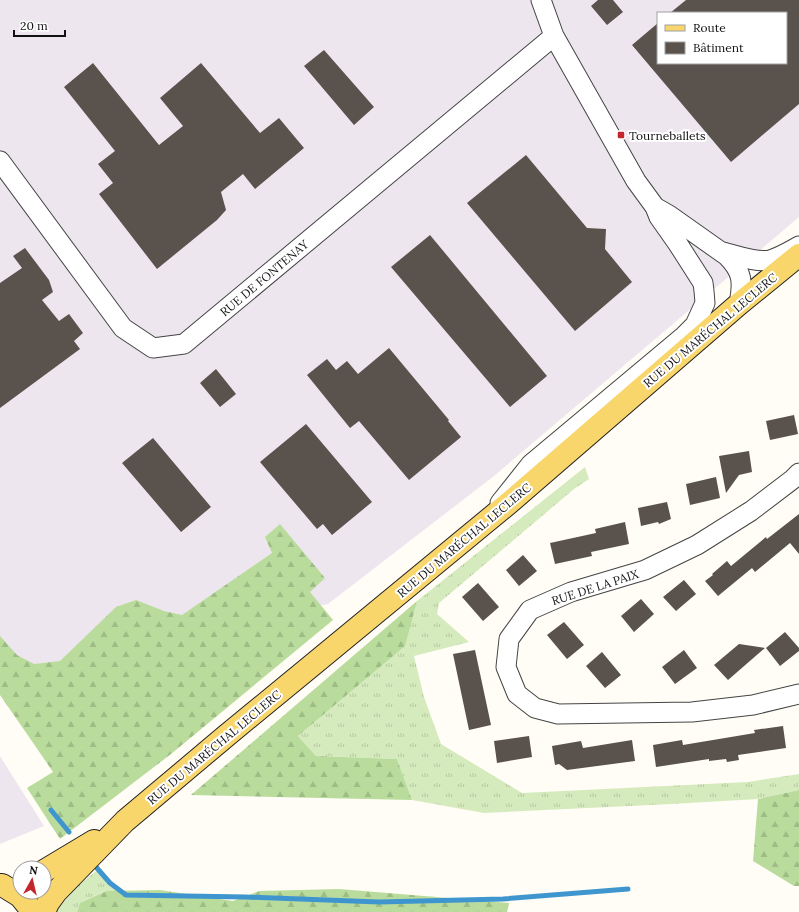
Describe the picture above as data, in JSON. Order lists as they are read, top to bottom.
{
  "streets": {
    "main road": ["RUE DU MARÉCHAL LECLERC"],
    "street": ["RUE DE FONTENAY", "RUE DE LA PAIX"]
  },
  "places": {
    "transit": ["Tourneballets"]
  },
  "legend": ["Route", "Bâtiment"],
  "scale_bar": "20 m",
  "north": "top"
}
